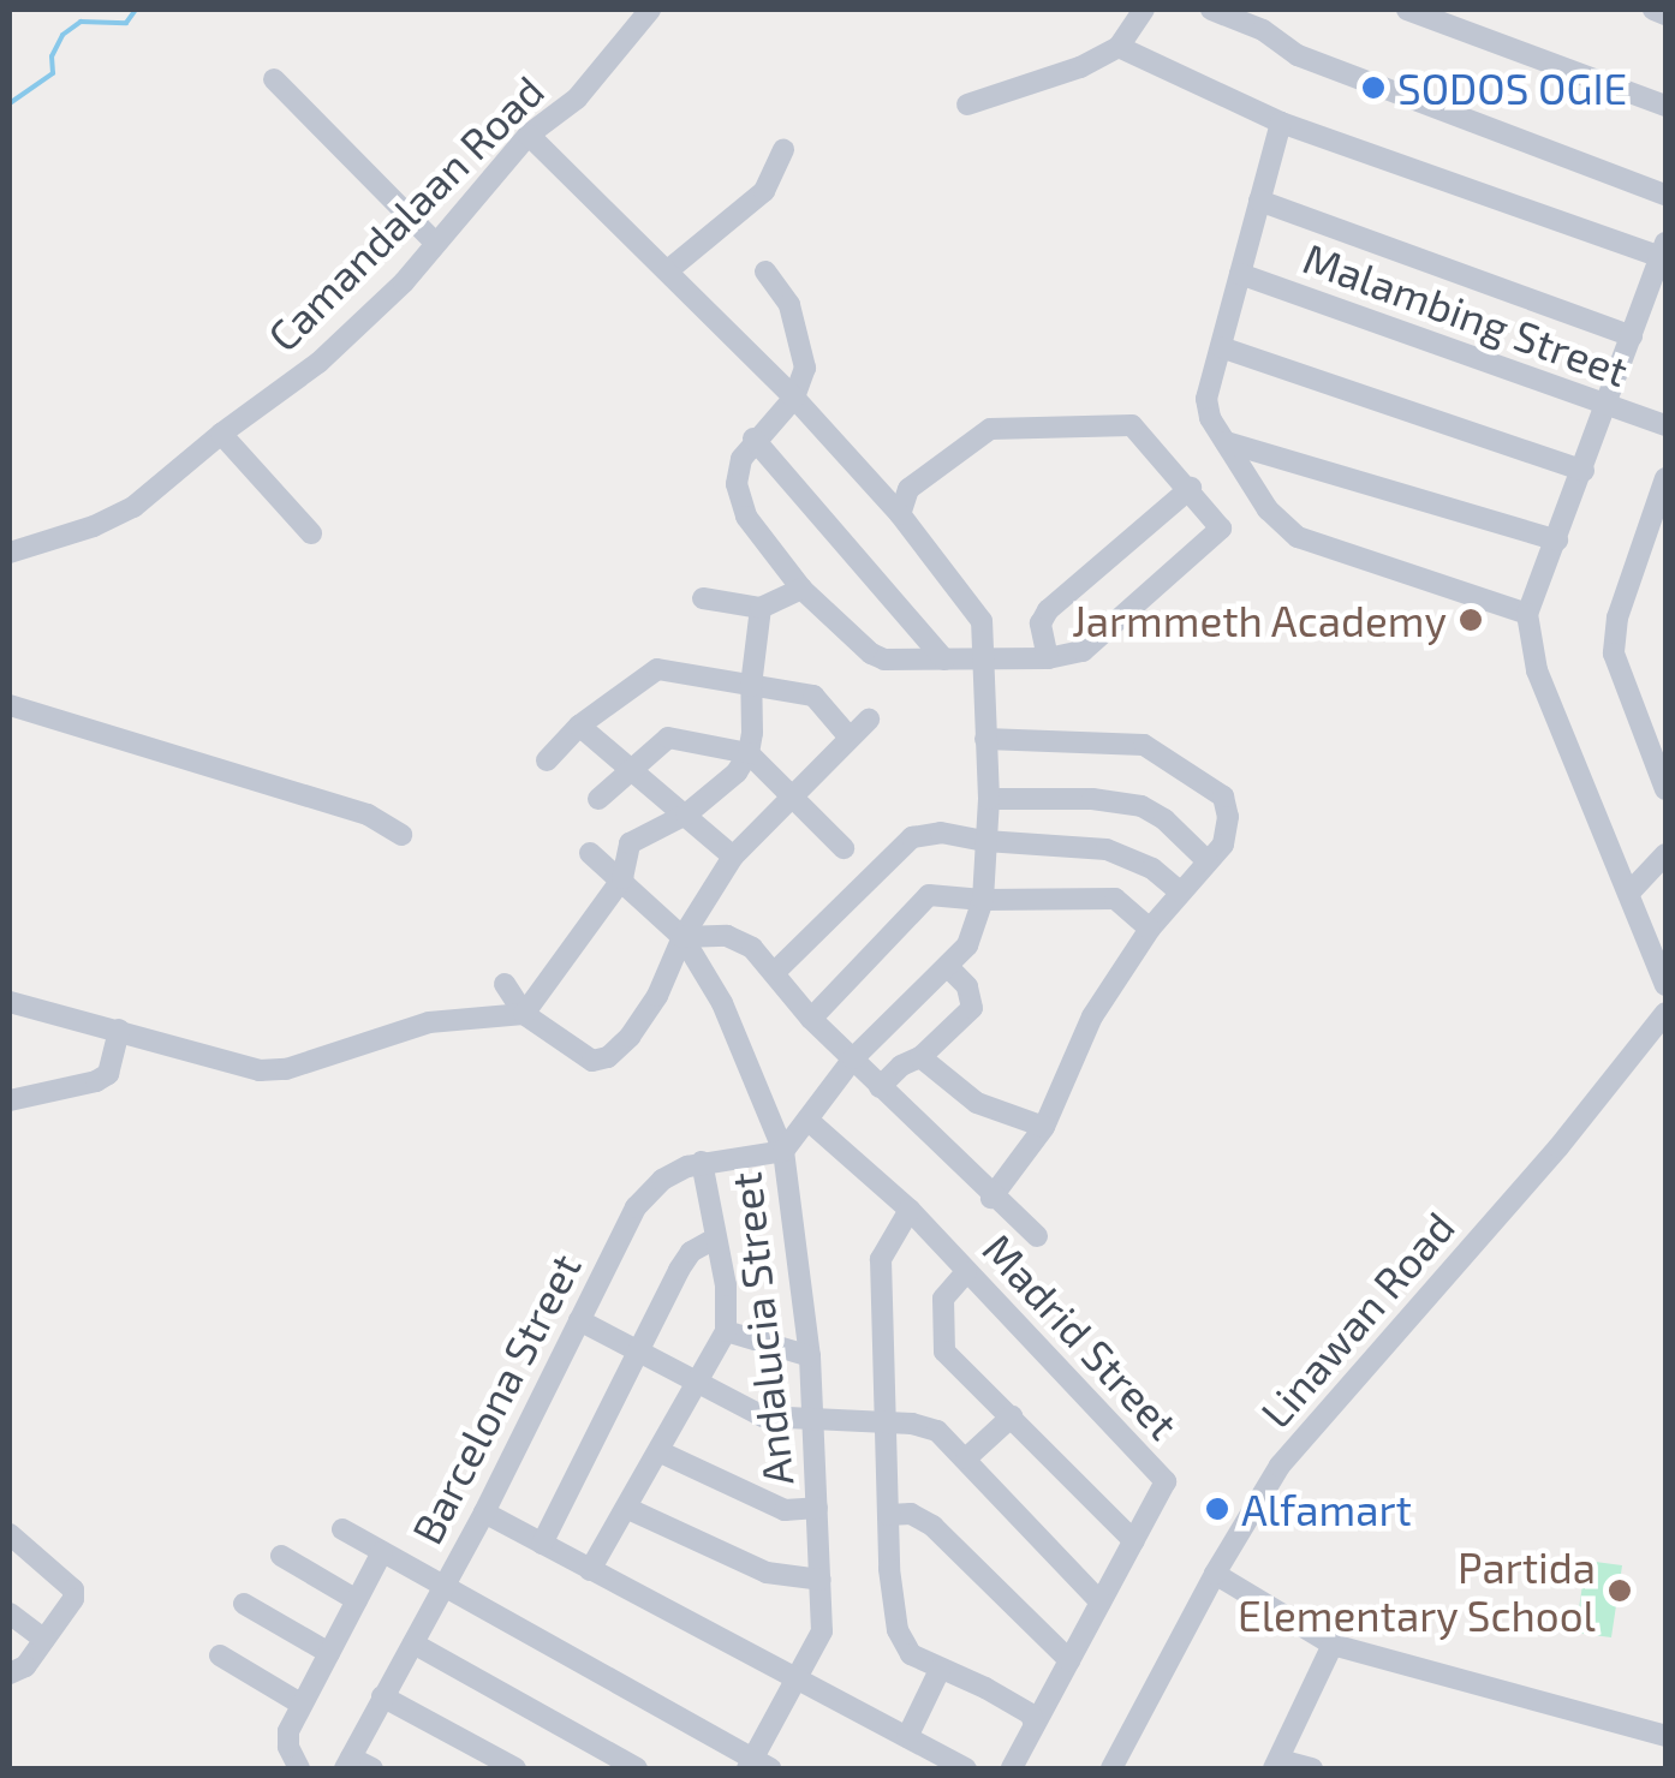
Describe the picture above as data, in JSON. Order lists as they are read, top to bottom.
{
  "streets": {
    "street": [
      "Camandalaan Road",
      "Malambing Street",
      "Linawan Road",
      "Andalucia Street",
      "Madrid Street",
      "Barcelona Street"
    ]
  },
  "crossings": [
    ["Andalucia Street", "Barcelona Street"]
  ],
  "places": [
    "SODOS OGIE",
    "Jarmmeth Academy",
    "Alfamart",
    "Partida Elementary School"
  ]
}
